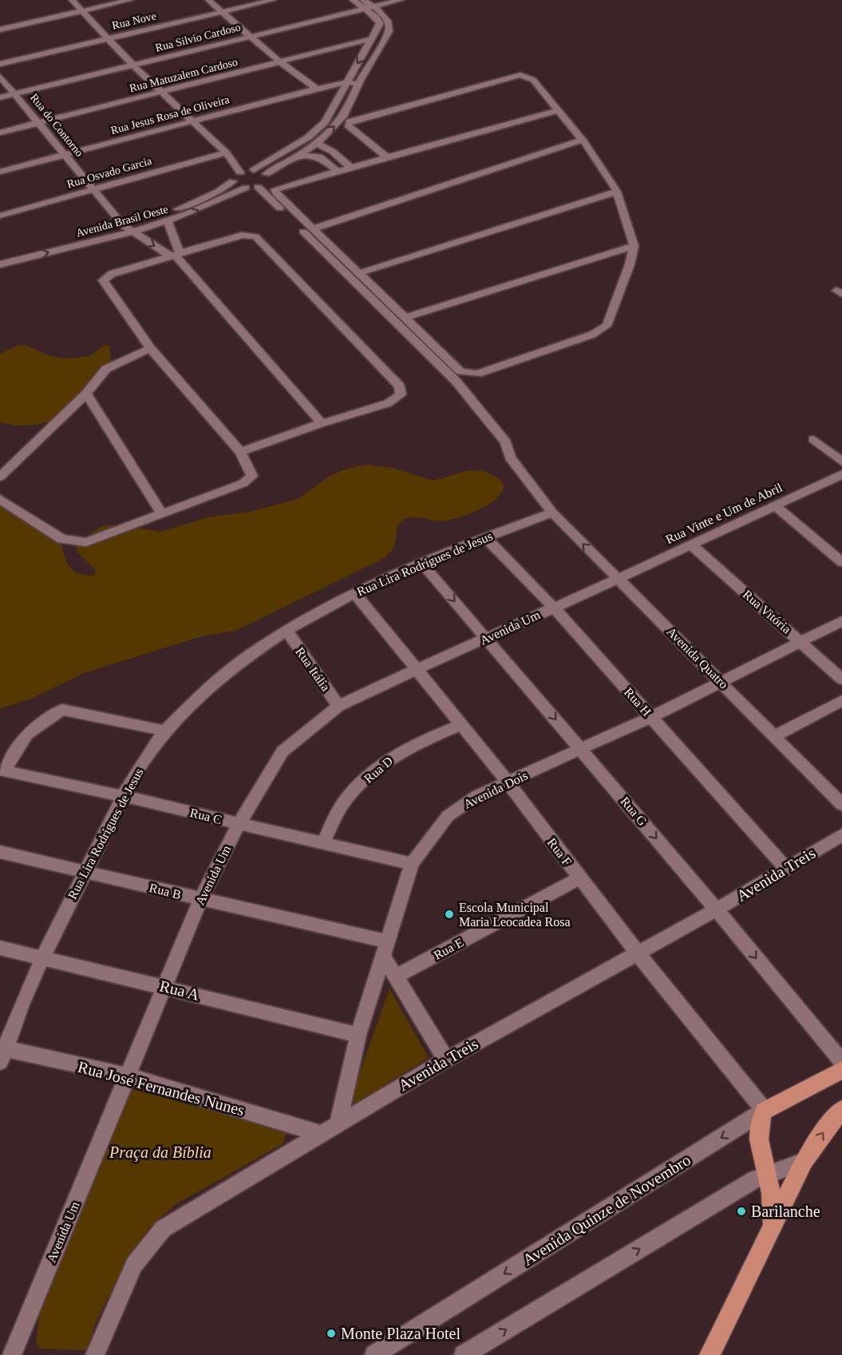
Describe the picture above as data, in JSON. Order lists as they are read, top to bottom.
{
  "streets": {
    "main road": ["Avenida Quinze de Novembro"],
    "street": [
      "Rua Nove",
      "Rua Silvio Cardoso",
      "Rua Matuzalem Cardoso",
      "Rua Jesus Rosa de Oliveira",
      "Rua do Contorno",
      "Rua Osvado Garcia",
      "Avenida Brasil Oeste",
      "Rua Vinte e Um de Abril",
      "Rua Lira Rodrigues de Jesus",
      "Rua Vitória",
      "Avenida Um",
      "Avenida Quatro",
      "Rua Itália",
      "Rua H",
      "Rua D",
      "Avenida Dois",
      "Rua G",
      "Rua C",
      "Rua F",
      "Avenida Treis",
      "Rua B",
      "Rua E",
      "Rua A",
      "Rua José Fernandes Nunes"
    ]
  },
  "crossings": [
    ["Rua Silvio Cardoso", "Rua do Contorno"],
    ["Rua Matuzalem Cardoso", "Rua do Contorno"],
    ["Rua Jesus Rosa de Oliveira", "Rua do Contorno"],
    ["Rua do Contorno", "Rua Osvado Garcia"],
    ["Rua do Contorno", "Avenida Brasil Oeste"],
    ["Rua Vinte e Um de Abril", "Rua Vitória"],
    ["Rua Vinte e Um de Abril", "Avenida Um"],
    ["Rua Vinte e Um de Abril", "Avenida Quatro"],
    ["Rua Lira Rodrigues de Jesus", "Avenida Quatro"],
    ["Rua Lira Rodrigues de Jesus", "Rua Itália"],
    ["Rua Lira Rodrigues de Jesus", "Rua H"],
    ["Rua Lira Rodrigues de Jesus", "Rua G"],
    ["Rua Lira Rodrigues de Jesus", "Rua C"],
    ["Rua Lira Rodrigues de Jesus", "Rua F"],
    ["Rua Lira Rodrigues de Jesus", "Rua B"],
    ["Rua Lira Rodrigues de Jesus", "Rua A"],
    ["Rua Lira Rodrigues de Jesus", "Rua José Fernandes Nunes"],
    ["Rua Vitória", "Avenida Dois"],
    ["Avenida Um", "Avenida Quatro"],
    ["Avenida Um", "Rua Itália"],
    ["Avenida Um", "Rua H"],
    ["Avenida Um", "Rua G"],
    ["Avenida Um", "Rua C"],
    ["Avenida Um", "Rua F"],
    ["Avenida Um", "Rua B"],
    ["Avenida Um", "Rua A"],
    ["Avenida Um", "Rua José Fernandes Nunes"],
    ["Avenida Quatro", "Avenida Dois"],
    ["Rua H", "Avenida Dois"],
    ["Rua H", "Avenida Treis"],
    ["Rua D", "Rua C"],
    ["Rua D", "Rua F"],
    ["Avenida Dois", "Rua G"],
    ["Avenida Dois", "Rua C"],
    ["Avenida Dois", "Rua F"],
    ["Avenida Dois", "Avenida Treis"],
    ["Avenida Dois", "Rua B"],
    ["Avenida Dois", "Rua A"],
    ["Rua G", "Avenida Treis"],
    ["Rua F", "Avenida Treis"],
    ["Rua F", "Rua E"],
    ["Rua F", "Avenida Quinze de Novembro"],
    ["Avenida Treis", "Rua José Fernandes Nunes"]
  ],
  "one_way": ["Rua G", "Avenida Quinze de Novembro"],
  "parks": ["Praça da Bíblia"],
  "places": ["Escola Municipal Maria Leocadea Rosa", "Barilanche", "Monte Plaza Hotel"]
}
